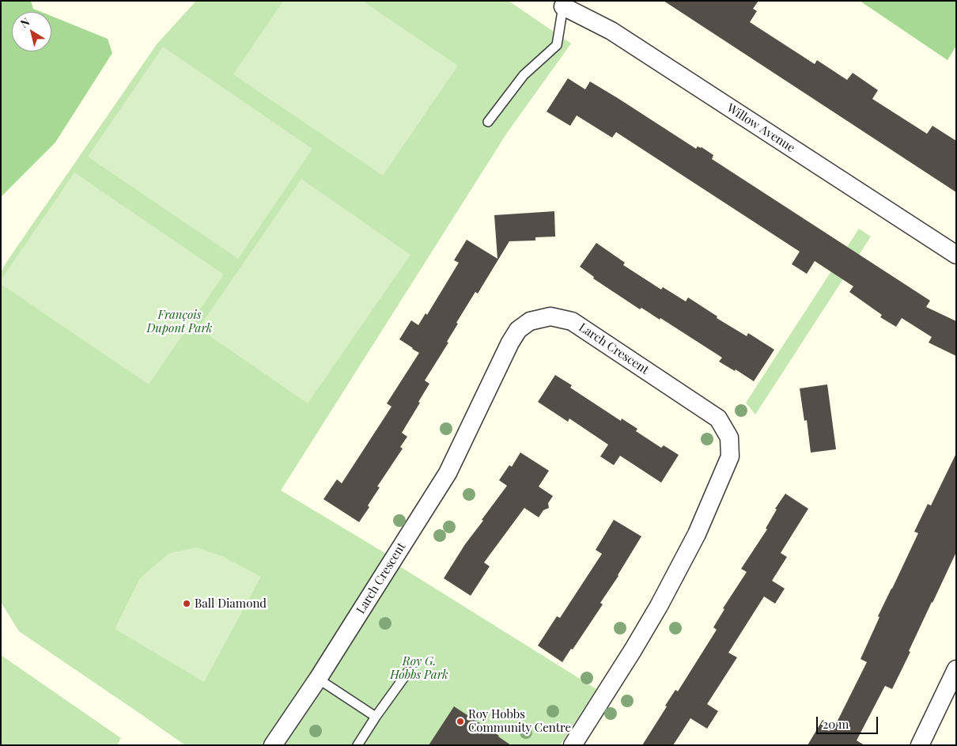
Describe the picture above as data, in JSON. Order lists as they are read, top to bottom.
{
  "streets": {
    "street": ["Willow Avenue", "Larch Crescent"]
  },
  "parks": ["François Dupont Park", "Roy G. Hobbs Park"],
  "places": ["Ball Diamond", "Roy Hobbs Community Centre"],
  "scale_bar": "20 m",
  "north": "top left"
}
